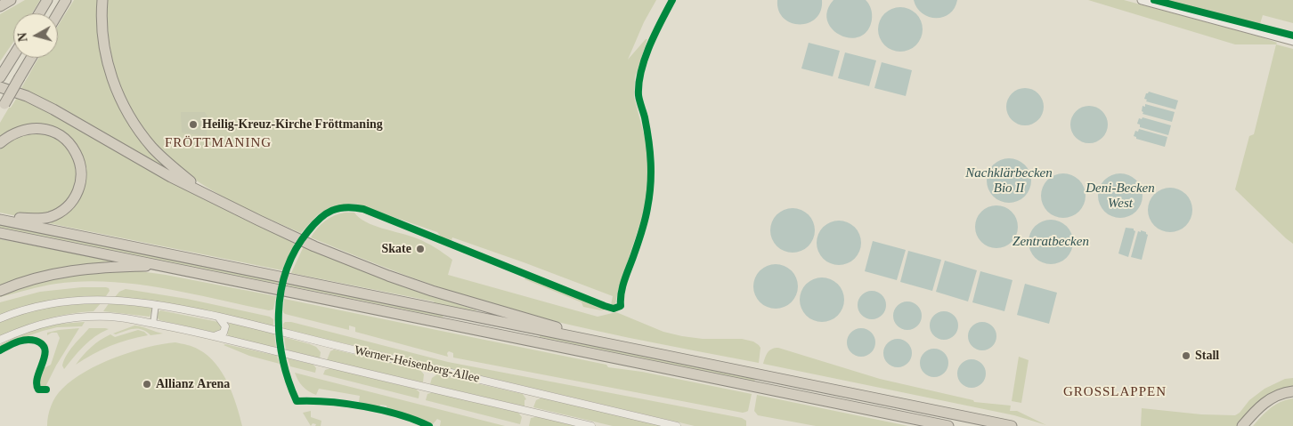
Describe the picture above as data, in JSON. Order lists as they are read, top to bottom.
{
  "streets": {
    "street": ["Werner-Heisenberg-Allee"]
  },
  "districts": ["FRÖTTMANING", "GROSSLAPPEN"],
  "water": ["Nachklärbecken Bio II", "Deni-Becken West", "Zentratbecken"],
  "places": [
    "Heilig-Kreuz-Kirche Fröttmaning",
    "Skate",
    "Stall",
    "Allianz Arena"
  ],
  "north": "left"
}
